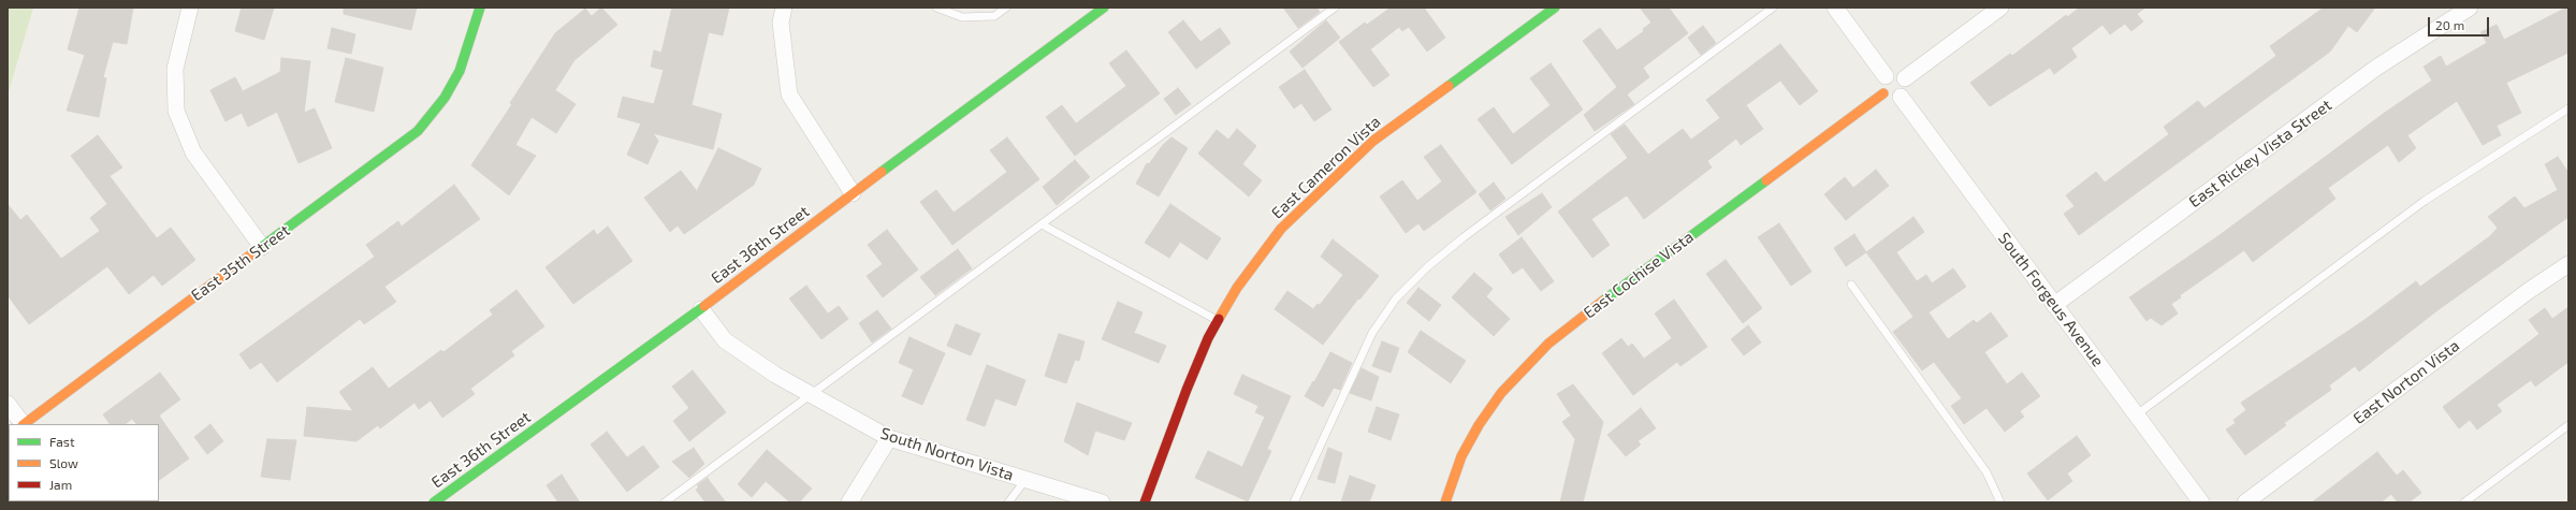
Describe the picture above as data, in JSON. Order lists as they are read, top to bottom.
{
  "streets": {
    "street": [
      "East Rickey Vista Street",
      "East Cameron Vista",
      "East 36th Street",
      "East 35th Street",
      "East Cochise Vista",
      "South Forgeus Avenue",
      "East Norton Vista",
      "South Norton Vista"
    ]
  },
  "crossings": [
    ["East Rickey Vista Street", "South Forgeus Avenue"],
    ["East 36th Street", "South Norton Vista"],
    ["East Cochise Vista", "South Forgeus Avenue"]
  ],
  "legend": ["Fast", "Slow", "Jam"],
  "scale_bar": "20 m"
}
